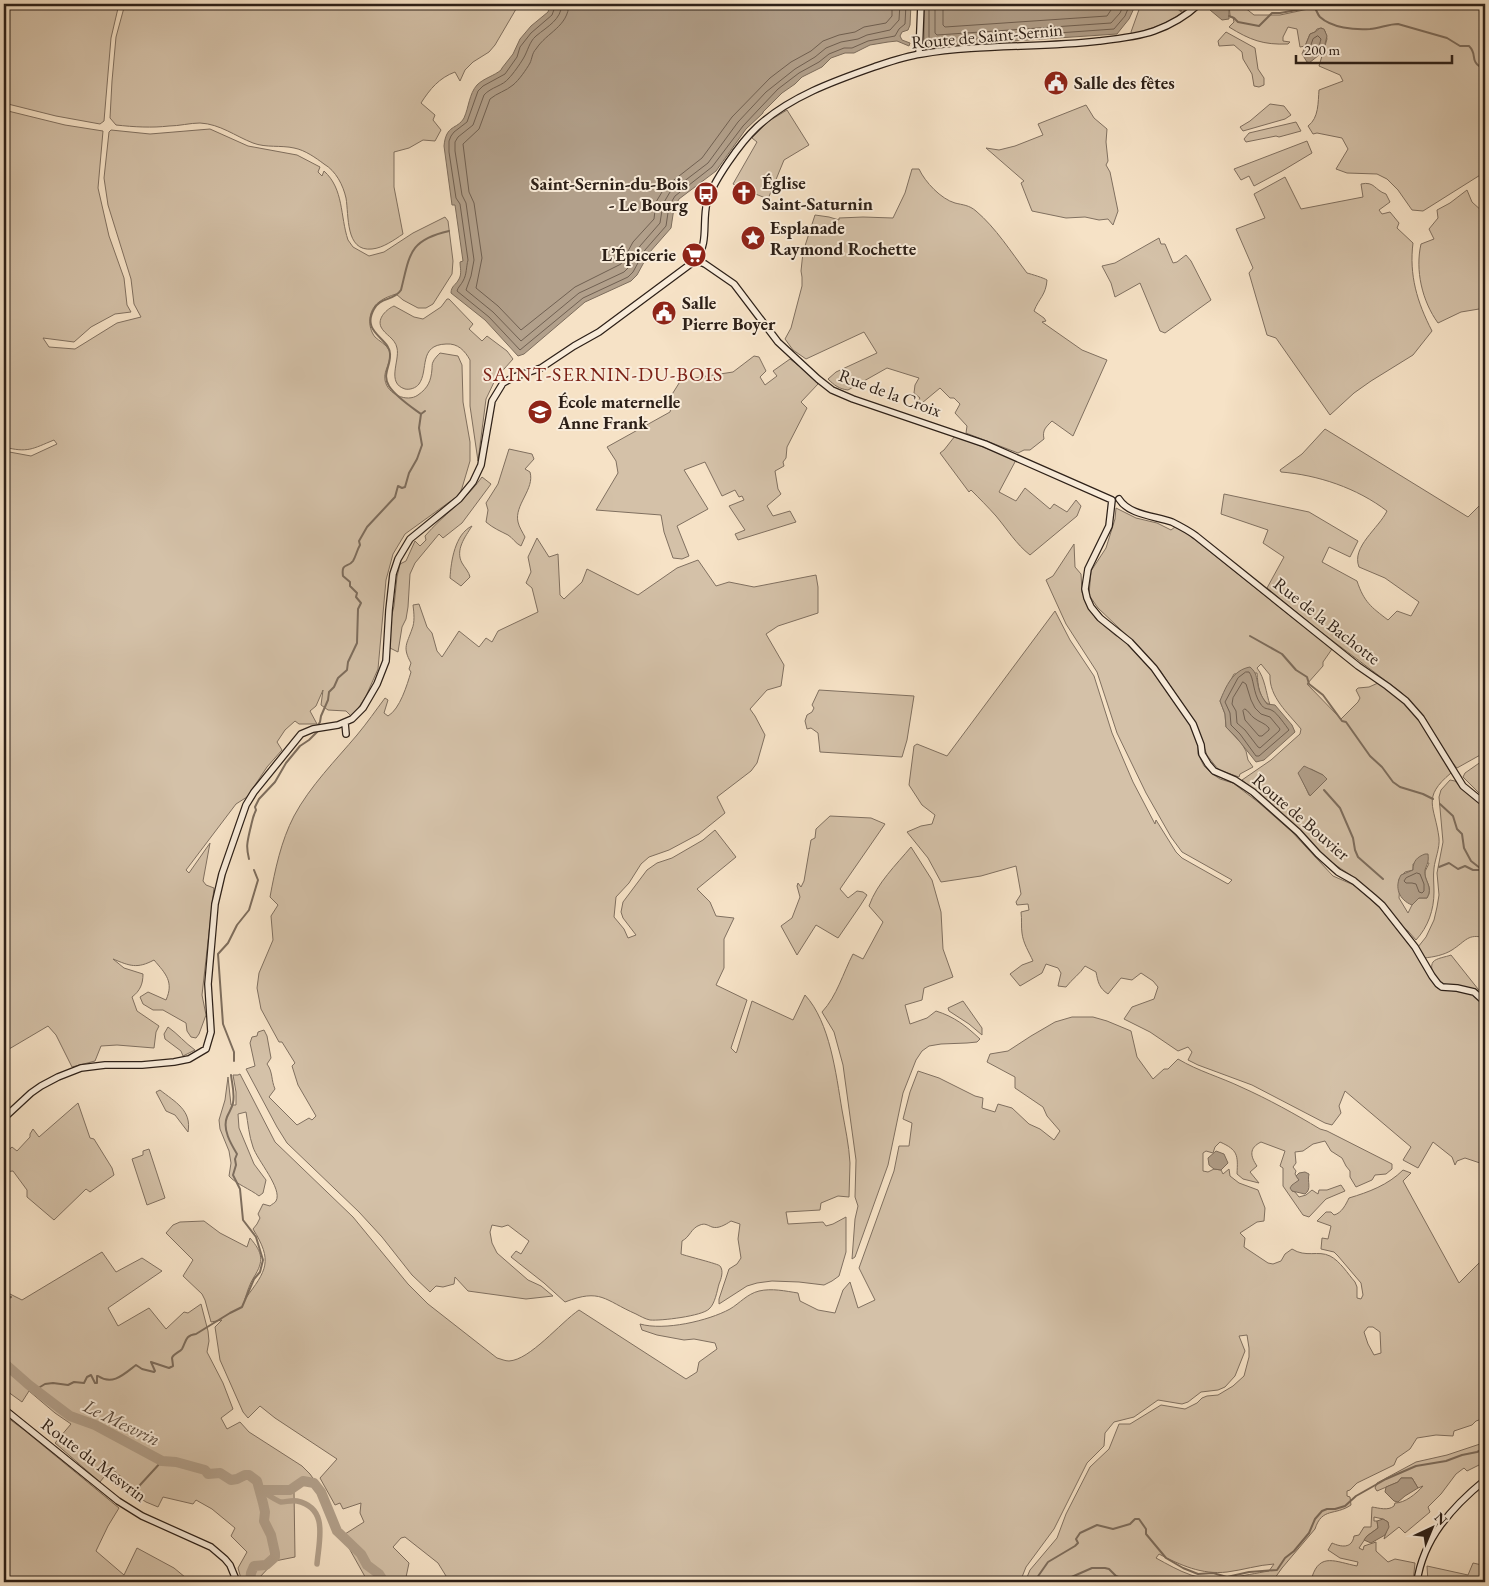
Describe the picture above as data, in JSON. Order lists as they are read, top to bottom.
{
  "streets": {
    "street": [
      "Route de Saint-Sernin",
      "Rue de la Croix",
      "Rue de la Bachotte",
      "Route de Bouvier",
      "Route du Mesvrin"
    ]
  },
  "crossings": [
    ["Route de Saint-Sernin", "Rue de la Croix"],
    ["Rue de la Croix", "Rue de la Bachotte"],
    ["Rue de la Croix", "Route de Bouvier"],
    ["Rue de la Bachotte", "Route de Bouvier"]
  ],
  "districts": ["SAINT-SERNIN-DU-BOIS"],
  "water": ["Le Mesvrin"],
  "places": {
    "public building": ["Salle des fêtes", "Salle Pierre Boyer"],
    "church": ["Église Saint-Saturnin"],
    "bus stop": ["Saint-Sernin-du-Bois - Le Bourg"],
    "place": ["Esplanade Raymond Rochette"],
    "supermarket": ["L’Épicerie"],
    "school or university": ["École maternelle Anne Frank"]
  },
  "scale_bar": "200 m",
  "north": "top right"
}
